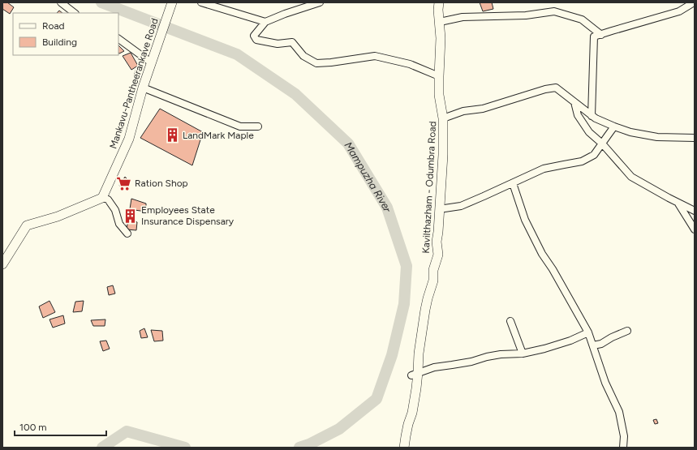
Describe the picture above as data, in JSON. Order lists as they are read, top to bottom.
{
  "streets": {
    "main road": ["Mankavu-Pantheerankave Road", "Kavilthazham - Odumbra Road"]
  },
  "water": ["Mampuzha River"],
  "places": {
    "building": ["LandMark Maple", "Employees State Insurance Dispensary"],
    "supermarket": ["Ration Shop"]
  },
  "legend": ["Road", "Building"],
  "scale_bar": "100 m"
}
